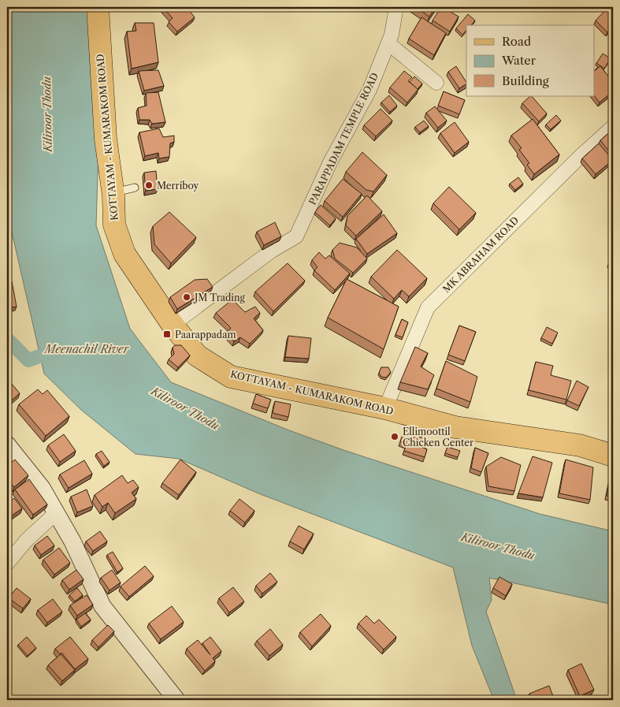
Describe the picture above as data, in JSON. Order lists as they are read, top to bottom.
{
  "streets": {
    "main road": ["KOTTAYAM - KUMARAKOM ROAD"],
    "street": ["PARAPPADAM TEMPLE ROAD", "MK ABRAHAM ROAD"]
  },
  "crossings": [
    ["KOTTAYAM - KUMARAKOM ROAD", "PARAPPADAM TEMPLE ROAD"],
    ["KOTTAYAM - KUMARAKOM ROAD", "MK ABRAHAM ROAD"]
  ],
  "water": ["Kiliroor Thodu", "Meenachil River"],
  "places": {
    "other": ["Merriboy", "JM Trading", "Ellimoottil Chicken Center"],
    "transit": ["Paarappadam"]
  },
  "legend": ["Road", "Water", "Building"]
}
